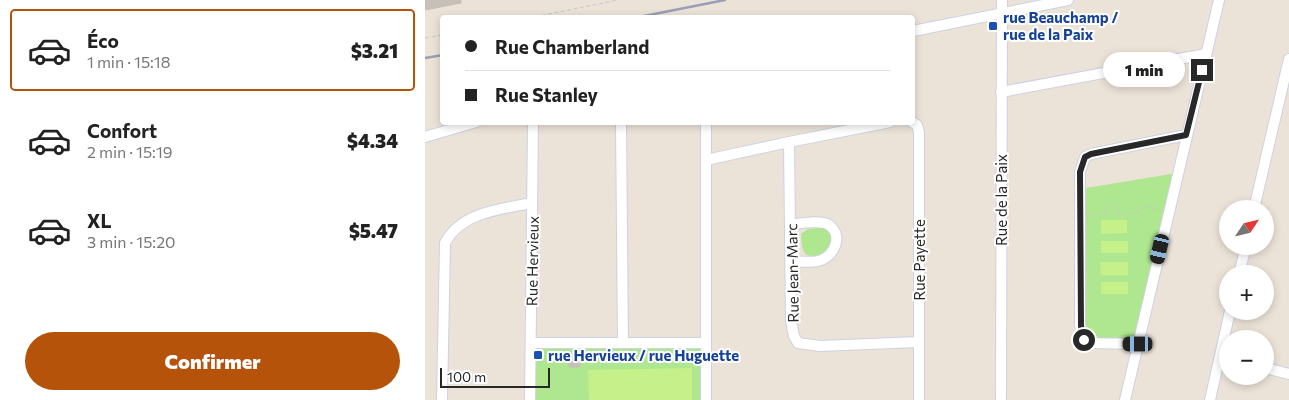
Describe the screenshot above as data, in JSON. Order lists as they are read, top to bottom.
{
  "streets": {
    "street": [
      "Rue de la Paix",
      "Rue Payette",
      "Rue Hervieux",
      "Rue Jean-Marc"
    ]
  },
  "crossings": [
    ["Rue Payette", "Rue Jean-Marc"]
  ],
  "places": {
    "transit": ["rue Beauchamp / rue de la Paix", "rue Hervieux / rue Huguette"]
  },
  "scale_bar": "100 m",
  "north": "top right",
  "page": {
    "list": [
      {
        "name": "Éco",
        "note": "1 min · 15:18",
        "value": "$3.21"
      },
      {
        "name": "Confort",
        "note": "2 min · 15:19",
        "value": "$4.34"
      },
      {
        "name": "XL",
        "note": "3 min · 15:20",
        "value": "$5.47"
      }
    ],
    "banner": ["Rue Chamberland", "Rue Stanley"],
    "bubble": "1 min",
    "map_buttons": ["+", "−"],
    "buttons": "Confirmer",
    "scale": "100 m"
  }
}
